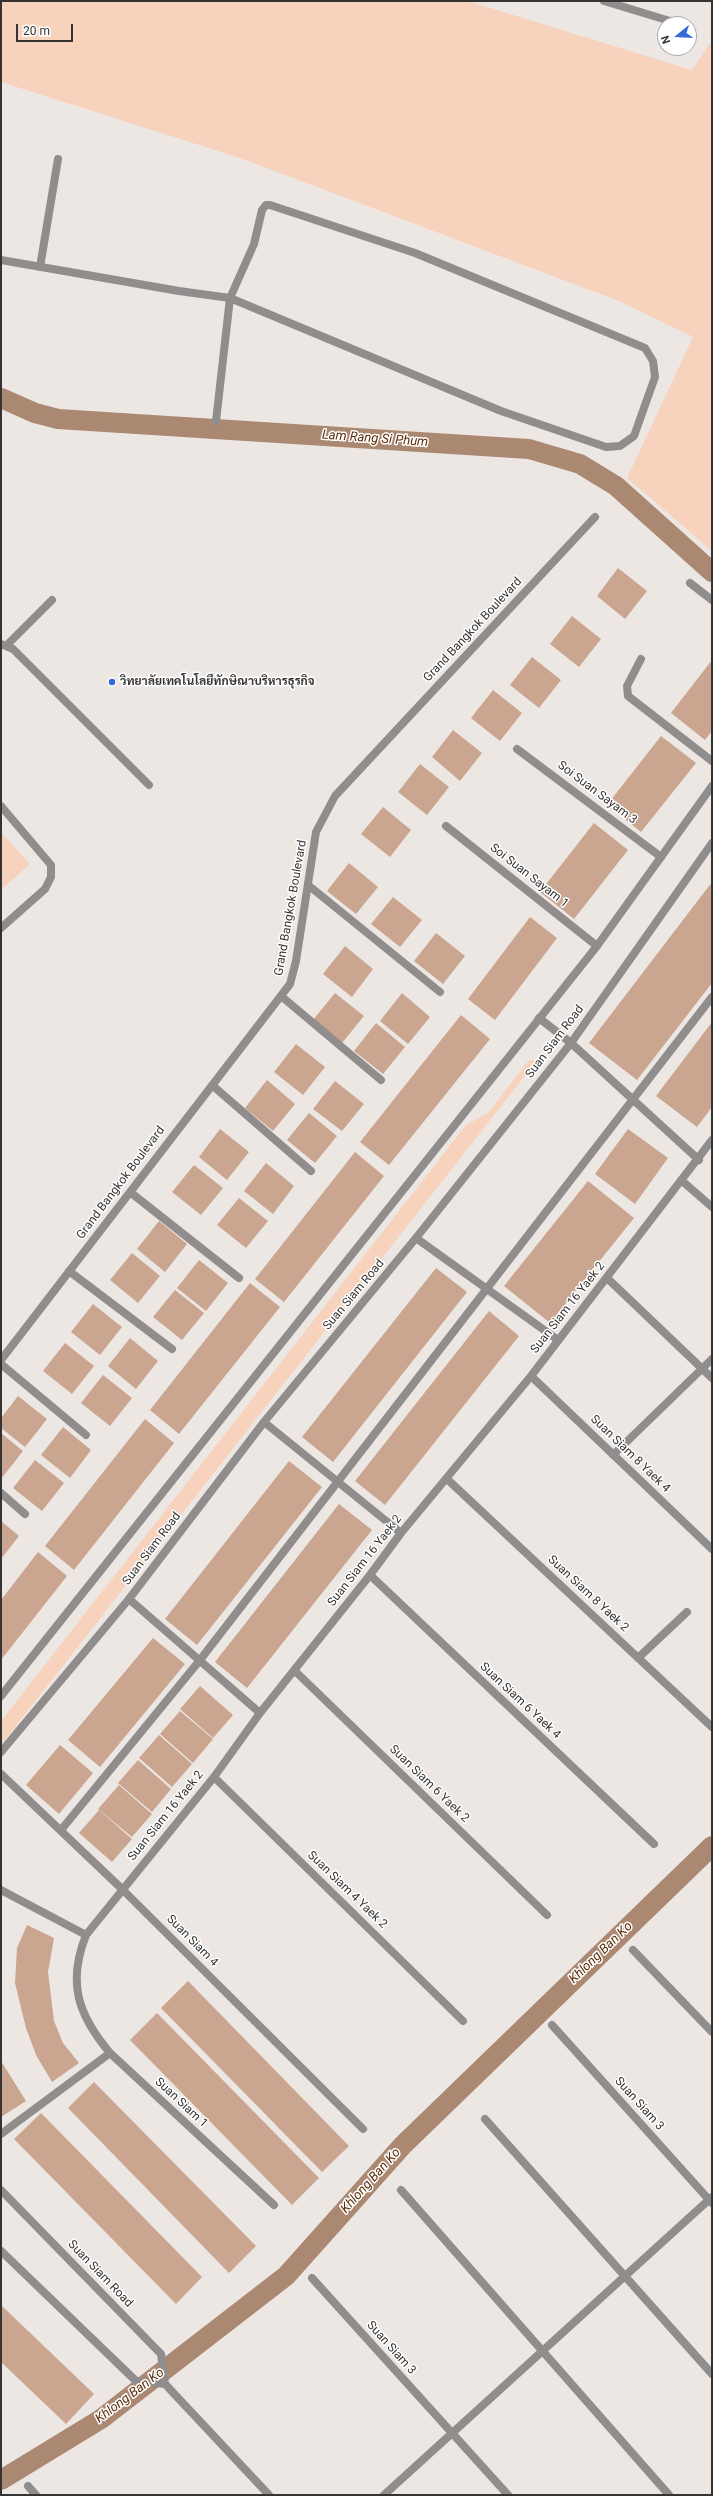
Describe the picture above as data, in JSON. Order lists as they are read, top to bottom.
{
  "streets": {
    "street": [
      "Grand Bangkok Boulevard",
      "Soi Suan Sayam 3",
      "Soi Suan Sayam 1",
      "Suan Siam Road",
      "Suan Siam 16 Yaek 2",
      "Suan Siam 8 Yaek 4",
      "Suan Siam 8 Yaek 2",
      "Suan Siam 6 Yaek 4",
      "Suan Siam 6 Yaek 2",
      "Suan Siam 4 Yaek 2",
      "Suan Siam 4",
      "Suan Siam 1",
      "Suan Siam 3"
    ]
  },
  "crossings": [
    ["Suan Siam 16 Yaek 2", "Suan Siam 8 Yaek 4"],
    ["Suan Siam 16 Yaek 2", "Suan Siam 8 Yaek 2"],
    ["Suan Siam 16 Yaek 2", "Suan Siam 6 Yaek 4"],
    ["Suan Siam 16 Yaek 2", "Suan Siam 6 Yaek 2"],
    ["Suan Siam 16 Yaek 2", "Suan Siam 4 Yaek 2"],
    ["Suan Siam 16 Yaek 2", "Suan Siam 4"],
    ["Suan Siam 16 Yaek 2", "Suan Siam 1"]
  ],
  "water": ["Lam Rang Si Phum", "Khlong Ban Ko"],
  "places": ["วิทยาลัยเทคโนโลยีทักษิณาบริหารธุรกิจ"],
  "scale_bar": "20 m",
  "north": "left"
}
